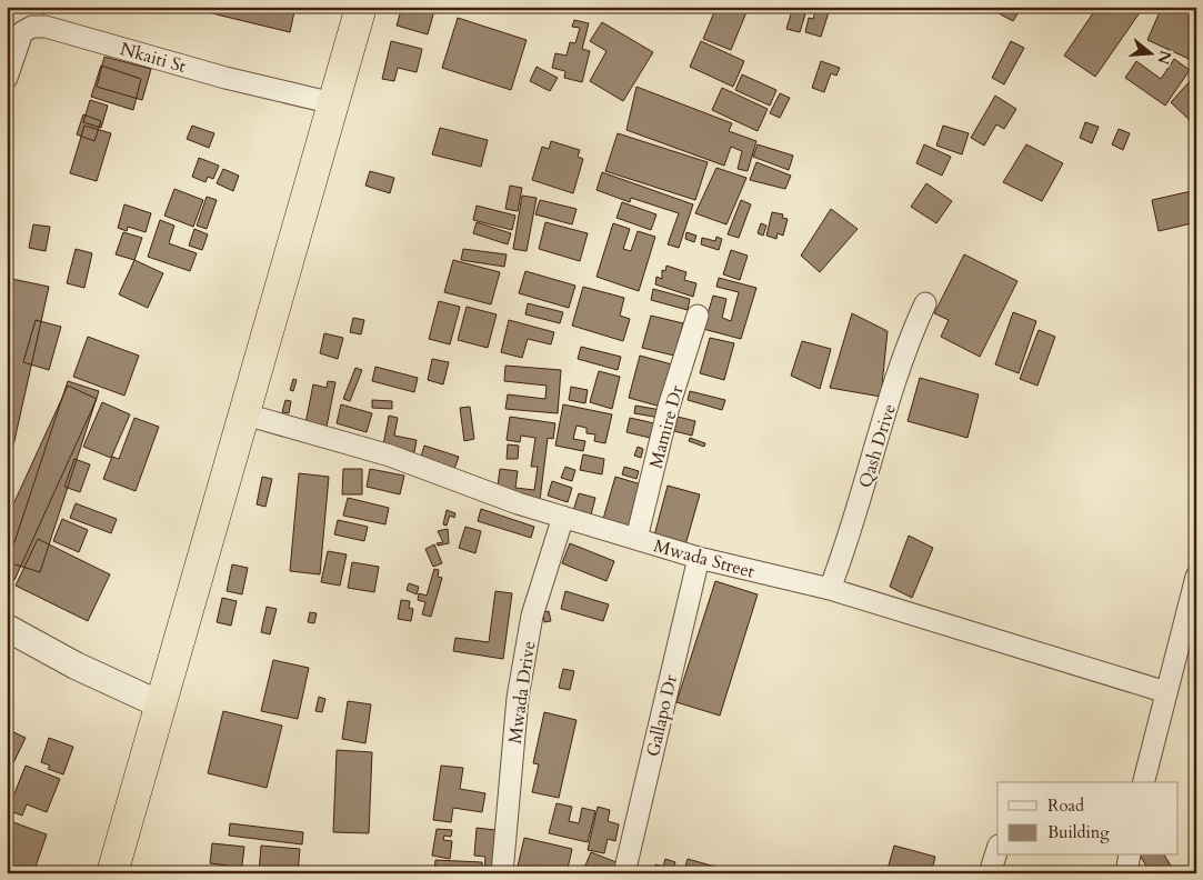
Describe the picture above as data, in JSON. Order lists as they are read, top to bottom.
{
  "streets": {
    "street": [
      "Nkaiti St",
      "Mamire Dr",
      "Qash Drive",
      "Mwada Street",
      "Mwada Drive",
      "Gallapo Dr"
    ]
  },
  "crossings": [
    ["Mamire Dr", "Mwada Street"],
    ["Qash Drive", "Mwada Street"],
    ["Mwada Street", "Mwada Drive"],
    ["Mwada Street", "Gallapo Dr"]
  ],
  "legend": ["Road", "Building"],
  "north": "right"
}
